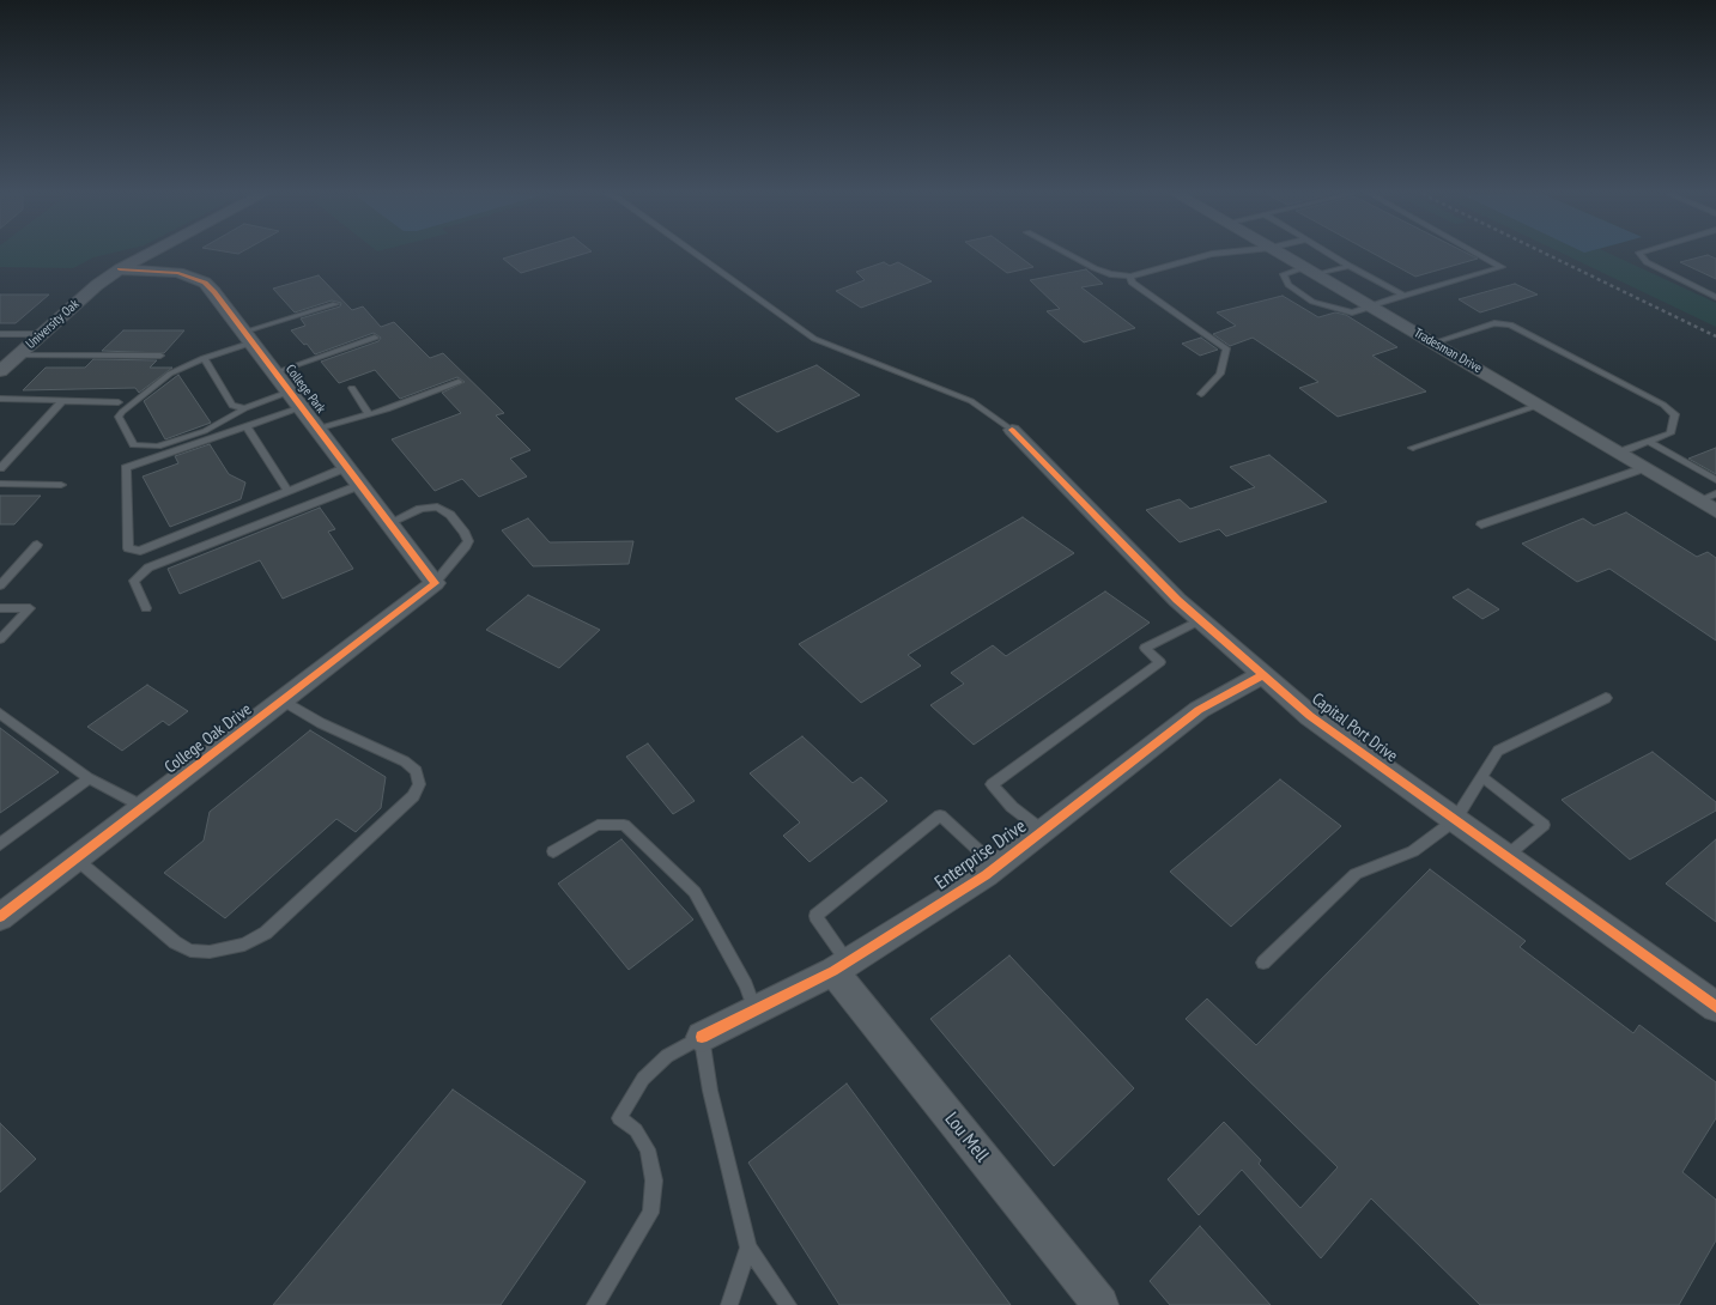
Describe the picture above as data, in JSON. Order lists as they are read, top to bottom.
{
  "streets": {
    "street": [
      "University Oak",
      "Tradesman Drive",
      "College Park",
      "Capital Port Drive",
      "College Oak Drive",
      "Enterprise Drive",
      "Lou Mell"
    ]
  },
  "crossings": [
    ["University Oak", "College Park"],
    ["College Park", "College Oak Drive"],
    ["Capital Port Drive", "Enterprise Drive"],
    ["Enterprise Drive", "Lou Mell"]
  ]
}
